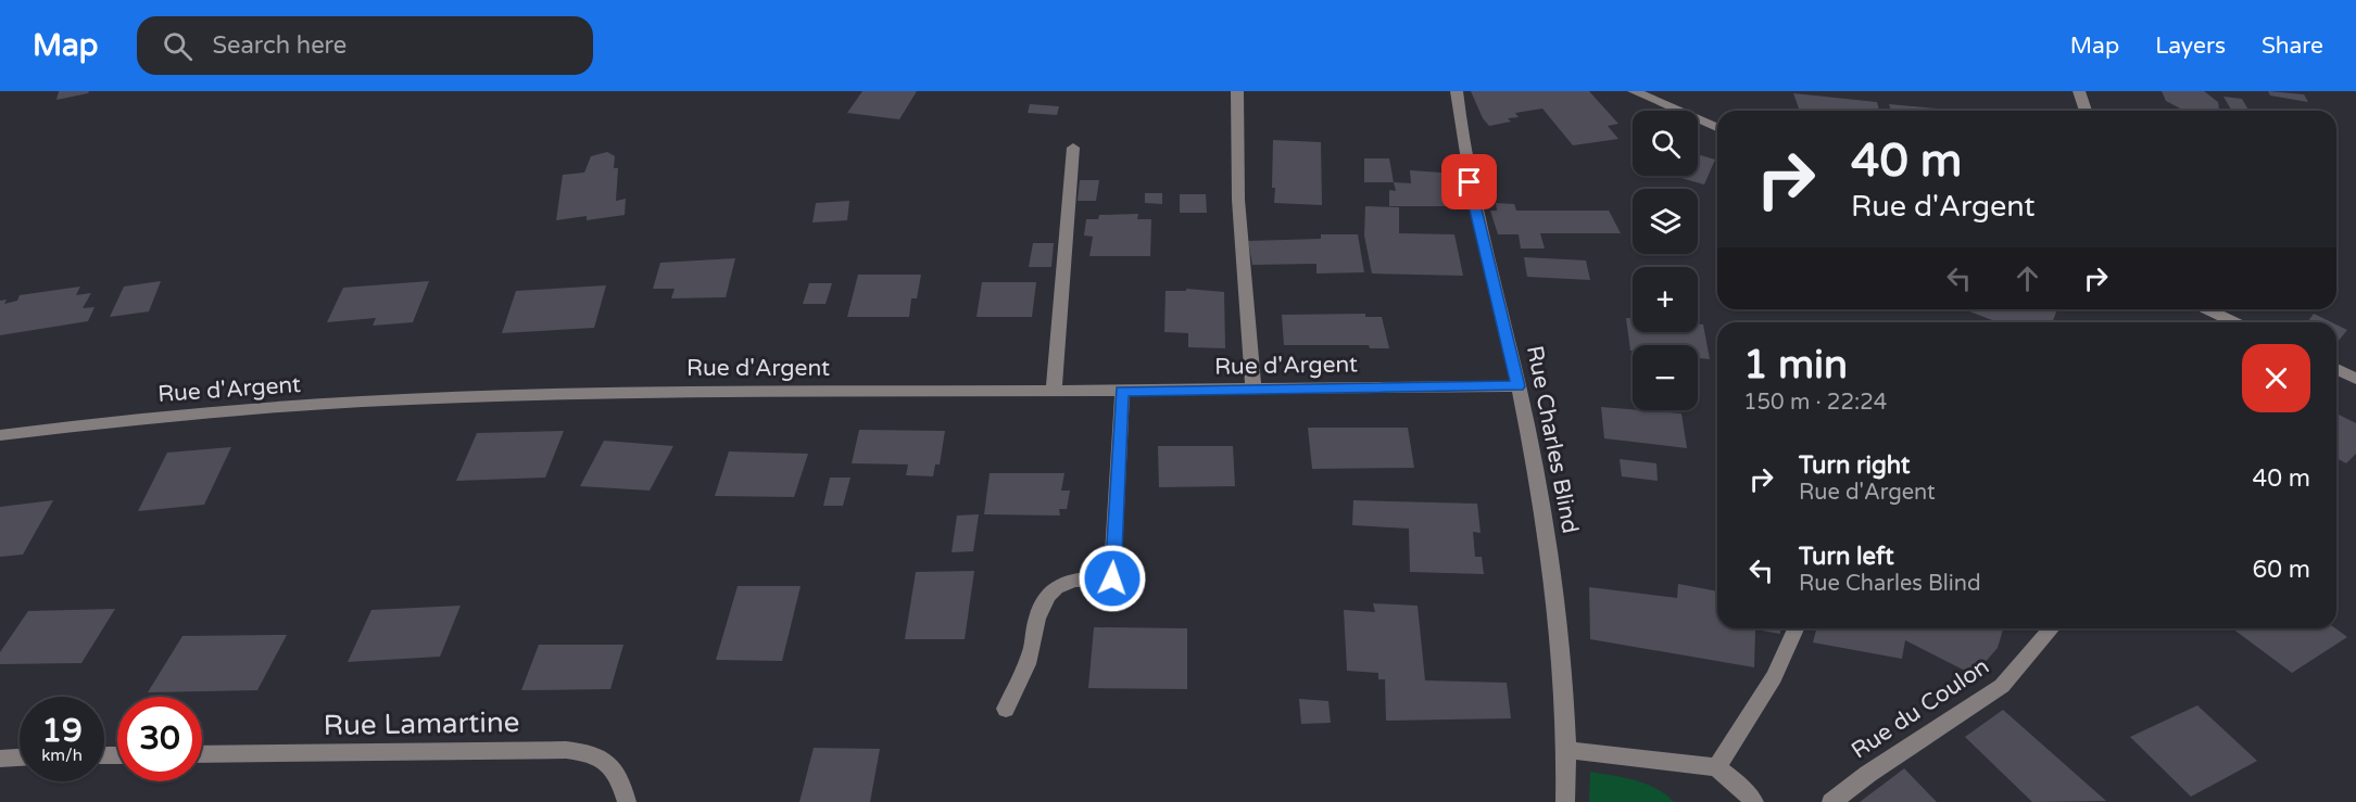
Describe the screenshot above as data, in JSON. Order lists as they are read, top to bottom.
{
  "streets": {
    "street": [
      "Rue d'Argent",
      "Rue Charles Blind",
      "Rue du Coulon",
      "Rue Lamartine"
    ]
  },
  "crossings": [
    ["Rue d'Argent", "Rue Charles Blind"]
  ],
  "page": {
    "header": "Map",
    "search": "Search here",
    "nav": ["Map", "Layers", "Share"],
    "map_buttons": ["+", "−"],
    "turn": ["40 m", "Rue d'Argent"],
    "heading": ["1 min", "150 m · 22:24"],
    "list": [
      {
        "name": "Turn right",
        "note": "Rue d'Argent",
        "value": "40 m"
      },
      {
        "name": "Turn left",
        "note": "Rue Charles Blind",
        "value": "60 m"
      }
    ],
    "speed": "19 km/h",
    "limit": "30"
  }
}
